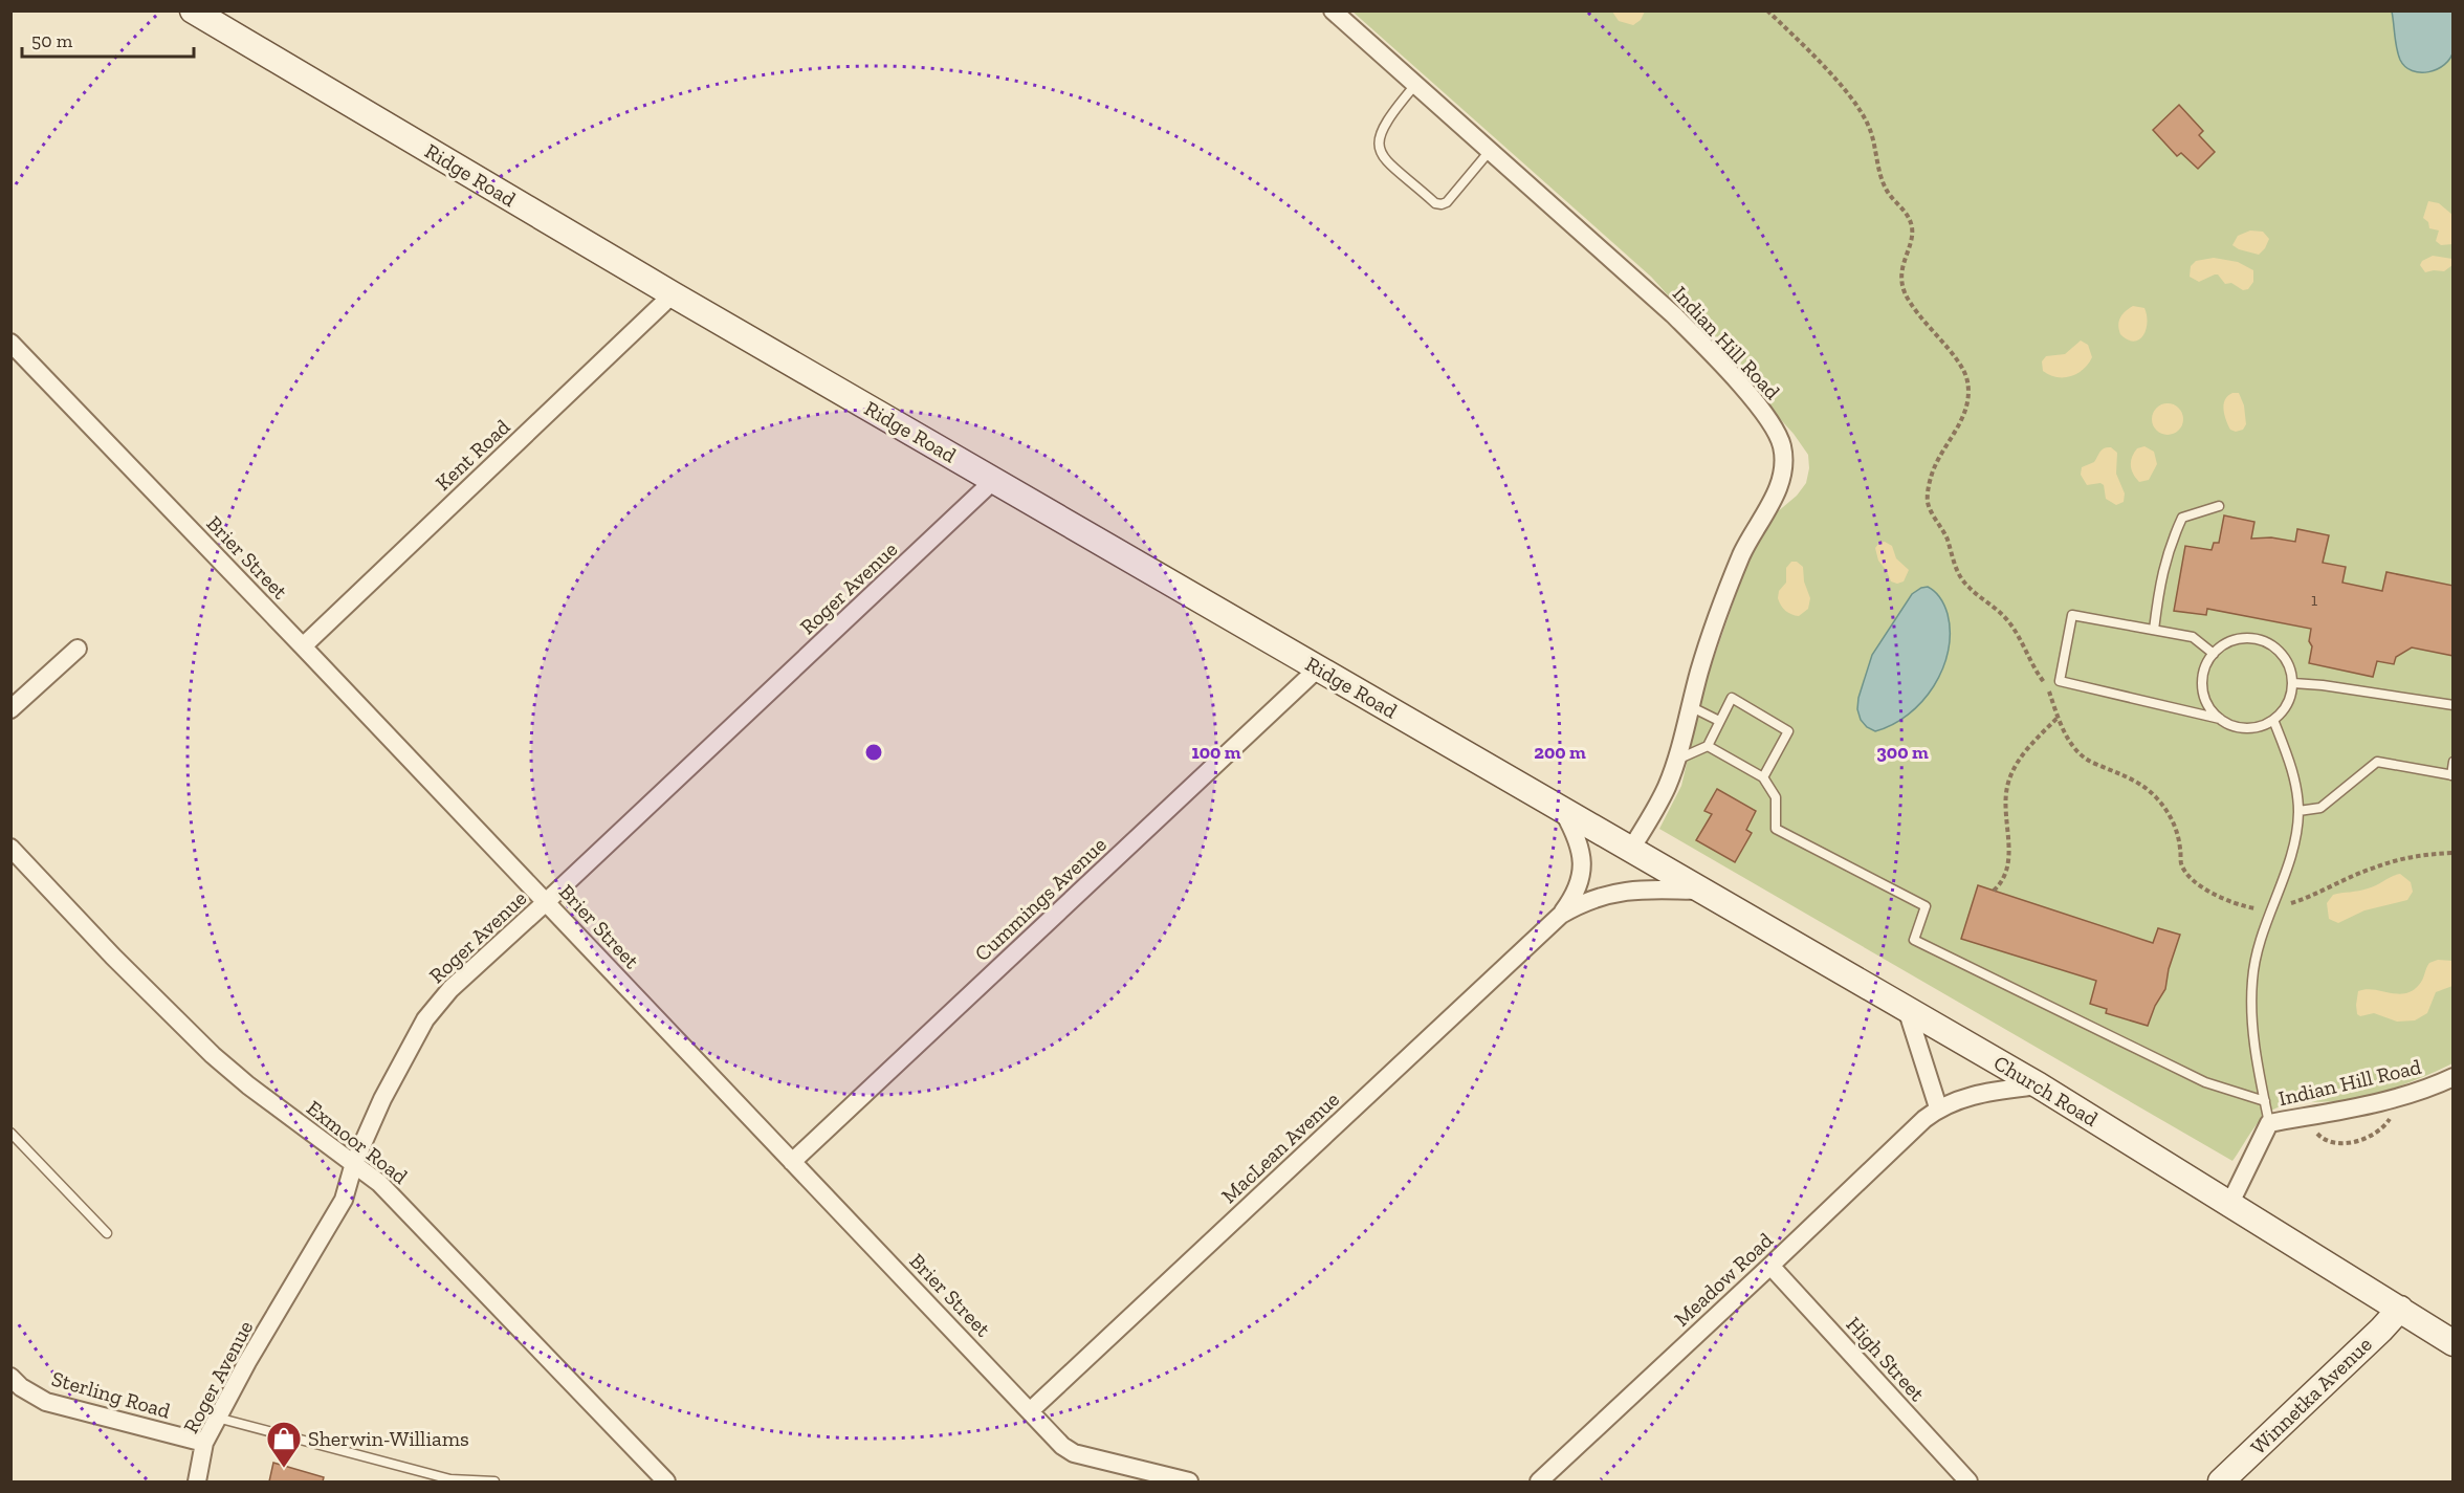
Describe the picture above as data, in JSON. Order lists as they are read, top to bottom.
{
  "streets": {
    "street": [
      "Ridge Road",
      "Indian Hill Road",
      "Kent Road",
      "Brier Street",
      "Roger Avenue",
      "Cummings Avenue",
      "Church Road",
      "Exmoor Road",
      "MacLean Avenue",
      "Meadow Road",
      "High Street",
      "Sterling Road",
      "Winnetka Avenue"
    ]
  },
  "crossings": [
    ["Ridge Road", "Indian Hill Road"],
    ["Ridge Road", "Kent Road"],
    ["Ridge Road", "Roger Avenue"],
    ["Ridge Road", "Cummings Avenue"],
    ["Ridge Road", "Church Road"],
    ["Ridge Road", "MacLean Avenue"],
    ["Indian Hill Road", "Church Road"],
    ["Kent Road", "Brier Street"],
    ["Brier Street", "Roger Avenue"],
    ["Brier Street", "Cummings Avenue"],
    ["Brier Street", "MacLean Avenue"],
    ["Roger Avenue", "Exmoor Road"],
    ["Roger Avenue", "Sterling Road"],
    ["Church Road", "MacLean Avenue"],
    ["Church Road", "Meadow Road"],
    ["Church Road", "Winnetka Avenue"],
    ["Meadow Road", "High Street"]
  ],
  "places": {
    "shop": ["Sherwin-Williams"]
  },
  "house_numbers": ["1"],
  "scale_bar": "50 m",
  "rings": ["100 m", "200 m", "300 m"]
}
